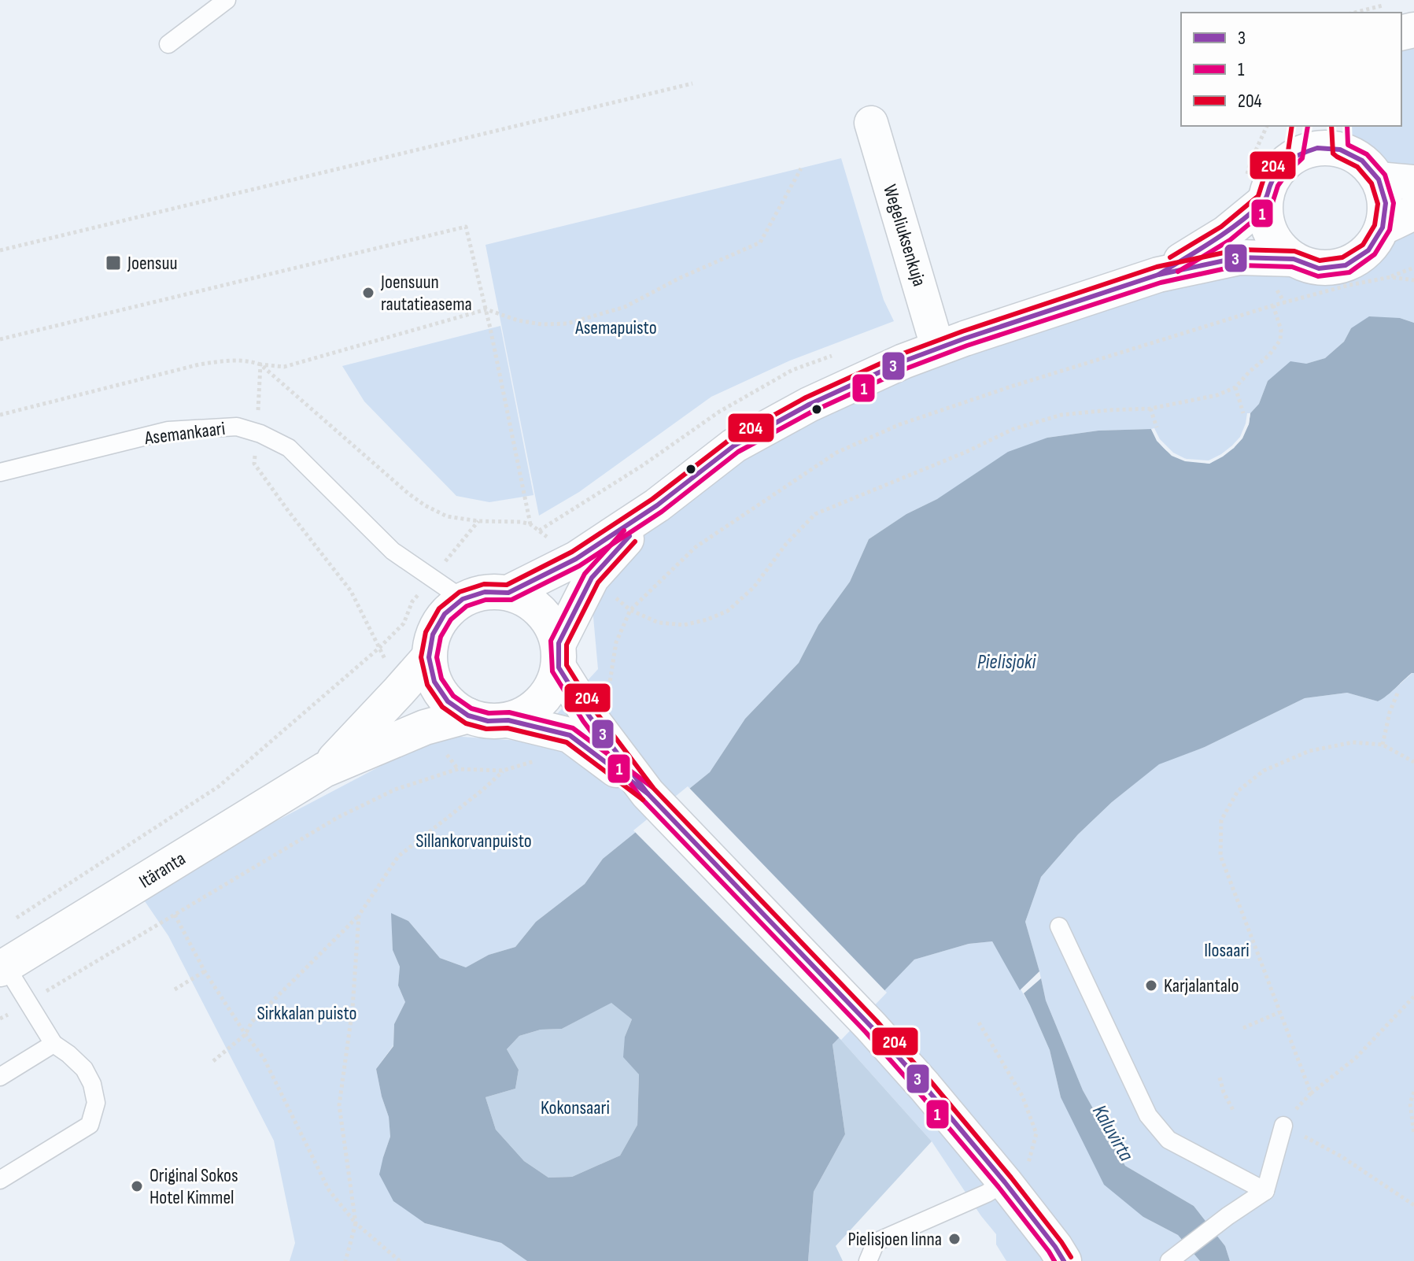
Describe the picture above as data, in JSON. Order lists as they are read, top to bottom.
{
  "streets": {
    "street": ["Wegeliuksenkuja", "Itäranta"],
    "lane": ["Asemankaari"]
  },
  "crossings": [
    ["Asemankaari", "Itäranta"]
  ],
  "water": ["Pielisjoki", "Kaluvirta"],
  "parks": [
    "Asemapuisto",
    "Sillankorvanpuisto",
    "Ilosaari",
    "Sirkkalan puisto",
    "Kokonsaari"
  ],
  "places": {
    "transit": ["Joensuu"],
    "other": [
      "Joensuun rautatieasema",
      "Karjalantalo",
      "Original Sokos Hotel Kimmel",
      "Pielisjoen linna"
    ]
  },
  "lines": ["transit line 1", "transit line 204", "transit line 3"],
  "legend": ["3", "1", "204"]
}
